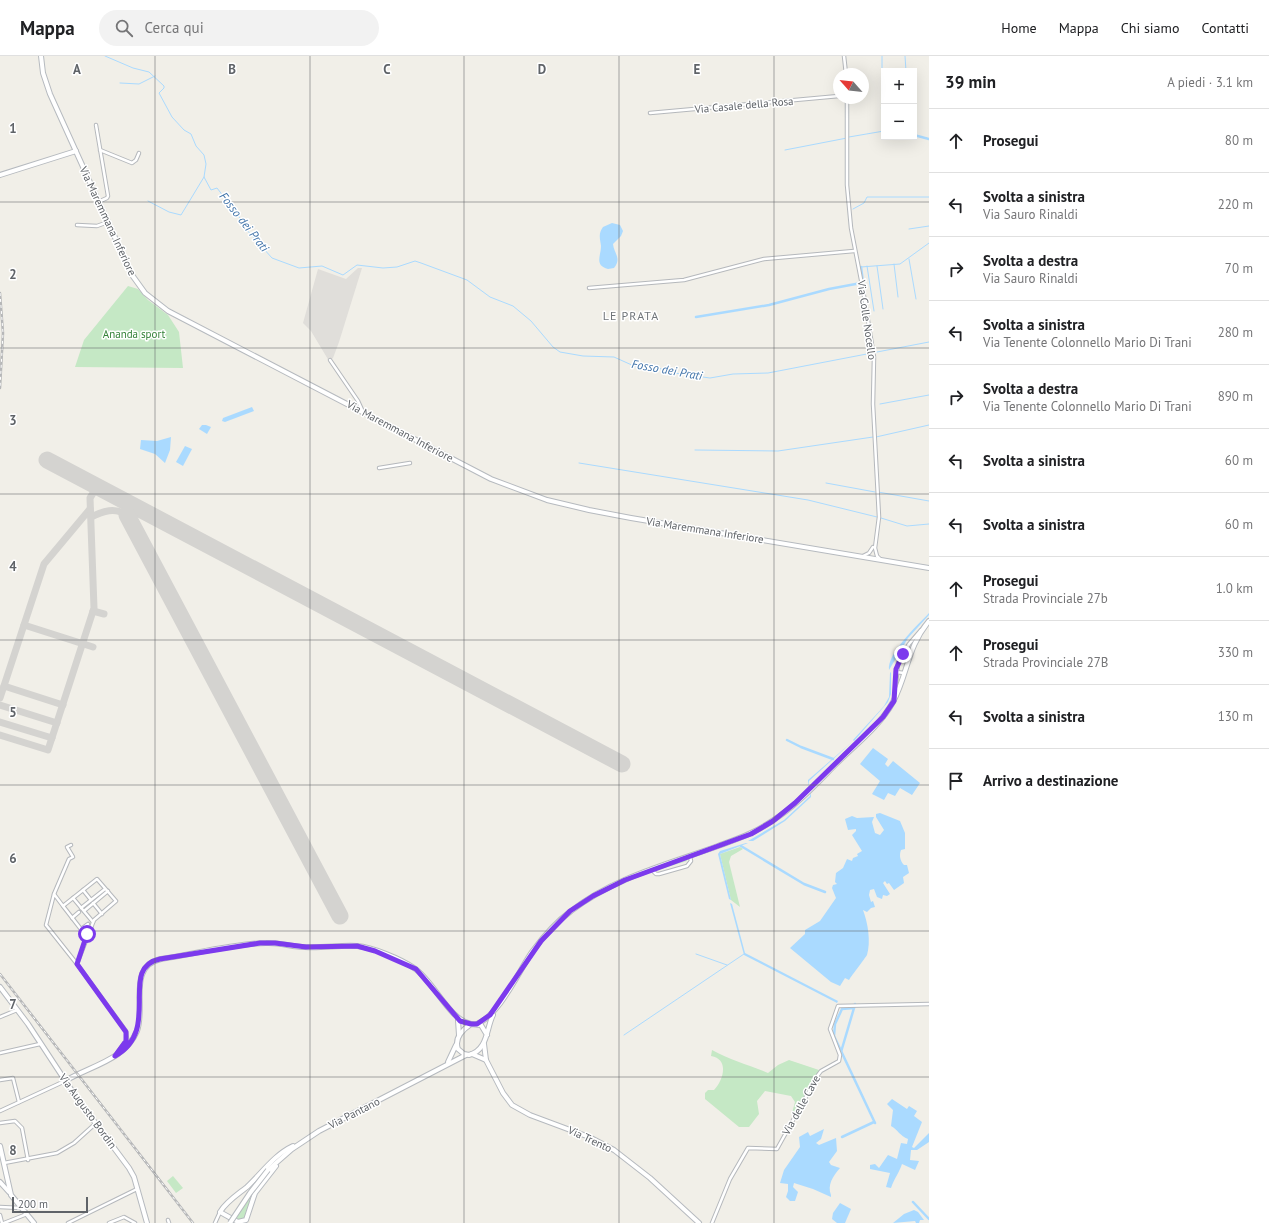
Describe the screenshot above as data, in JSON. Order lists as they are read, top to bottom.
{
  "streets": {
    "main road": [
      "Via Maremmana Inferiore",
      "Via Augusto Bordin",
      "Via Pantano",
      "Via Trento"
    ],
    "street": ["Via Casale della Rosa", "Via Colle Nocello", "Via delle Cave"]
  },
  "districts": ["LE PRATA"],
  "water": ["Fosso dei Prati"],
  "parks": ["Ananda sport"],
  "scale_bar": "200 m",
  "north": "top left",
  "page": {
    "header": "Mappa",
    "search": "Cerca qui",
    "nav": [
      "Home",
      "Mappa",
      "Chi siamo",
      "Contatti"
    ],
    "heading": ["39 min", "A piedi · 3.1 km"],
    "map_buttons": ["+", "−"],
    "list": [
      ["Prosegui", "80 m"],
      ["Svolta a sinistra", "Via Sauro Rinaldi", "220 m"],
      ["Svolta a destra", "Via Sauro Rinaldi", "70 m"],
      ["Svolta a sinistra", "Via Tenente Colonnello Mario Di Trani", "280 m"],
      ["Svolta a destra", "Via Tenente Colonnello Mario Di Trani", "890 m"],
      ["Svolta a sinistra", "60 m"],
      ["Svolta a sinistra", "60 m"],
      ["Prosegui", "Strada Provinciale 27b", "1.0 km"],
      ["Prosegui", "Strada Provinciale 27B", "330 m"],
      ["Svolta a sinistra", "130 m"],
      "Arrivo a destinazione"
    ],
    "scale": "200 m"
  },
  "grid": {
    "columns": [
      "A",
      "B",
      "C",
      "D",
      "E"
    ],
    "rows": [
      "1",
      "2",
      "3",
      "4",
      "5",
      "6",
      "7",
      "8"
    ]
  }
}
